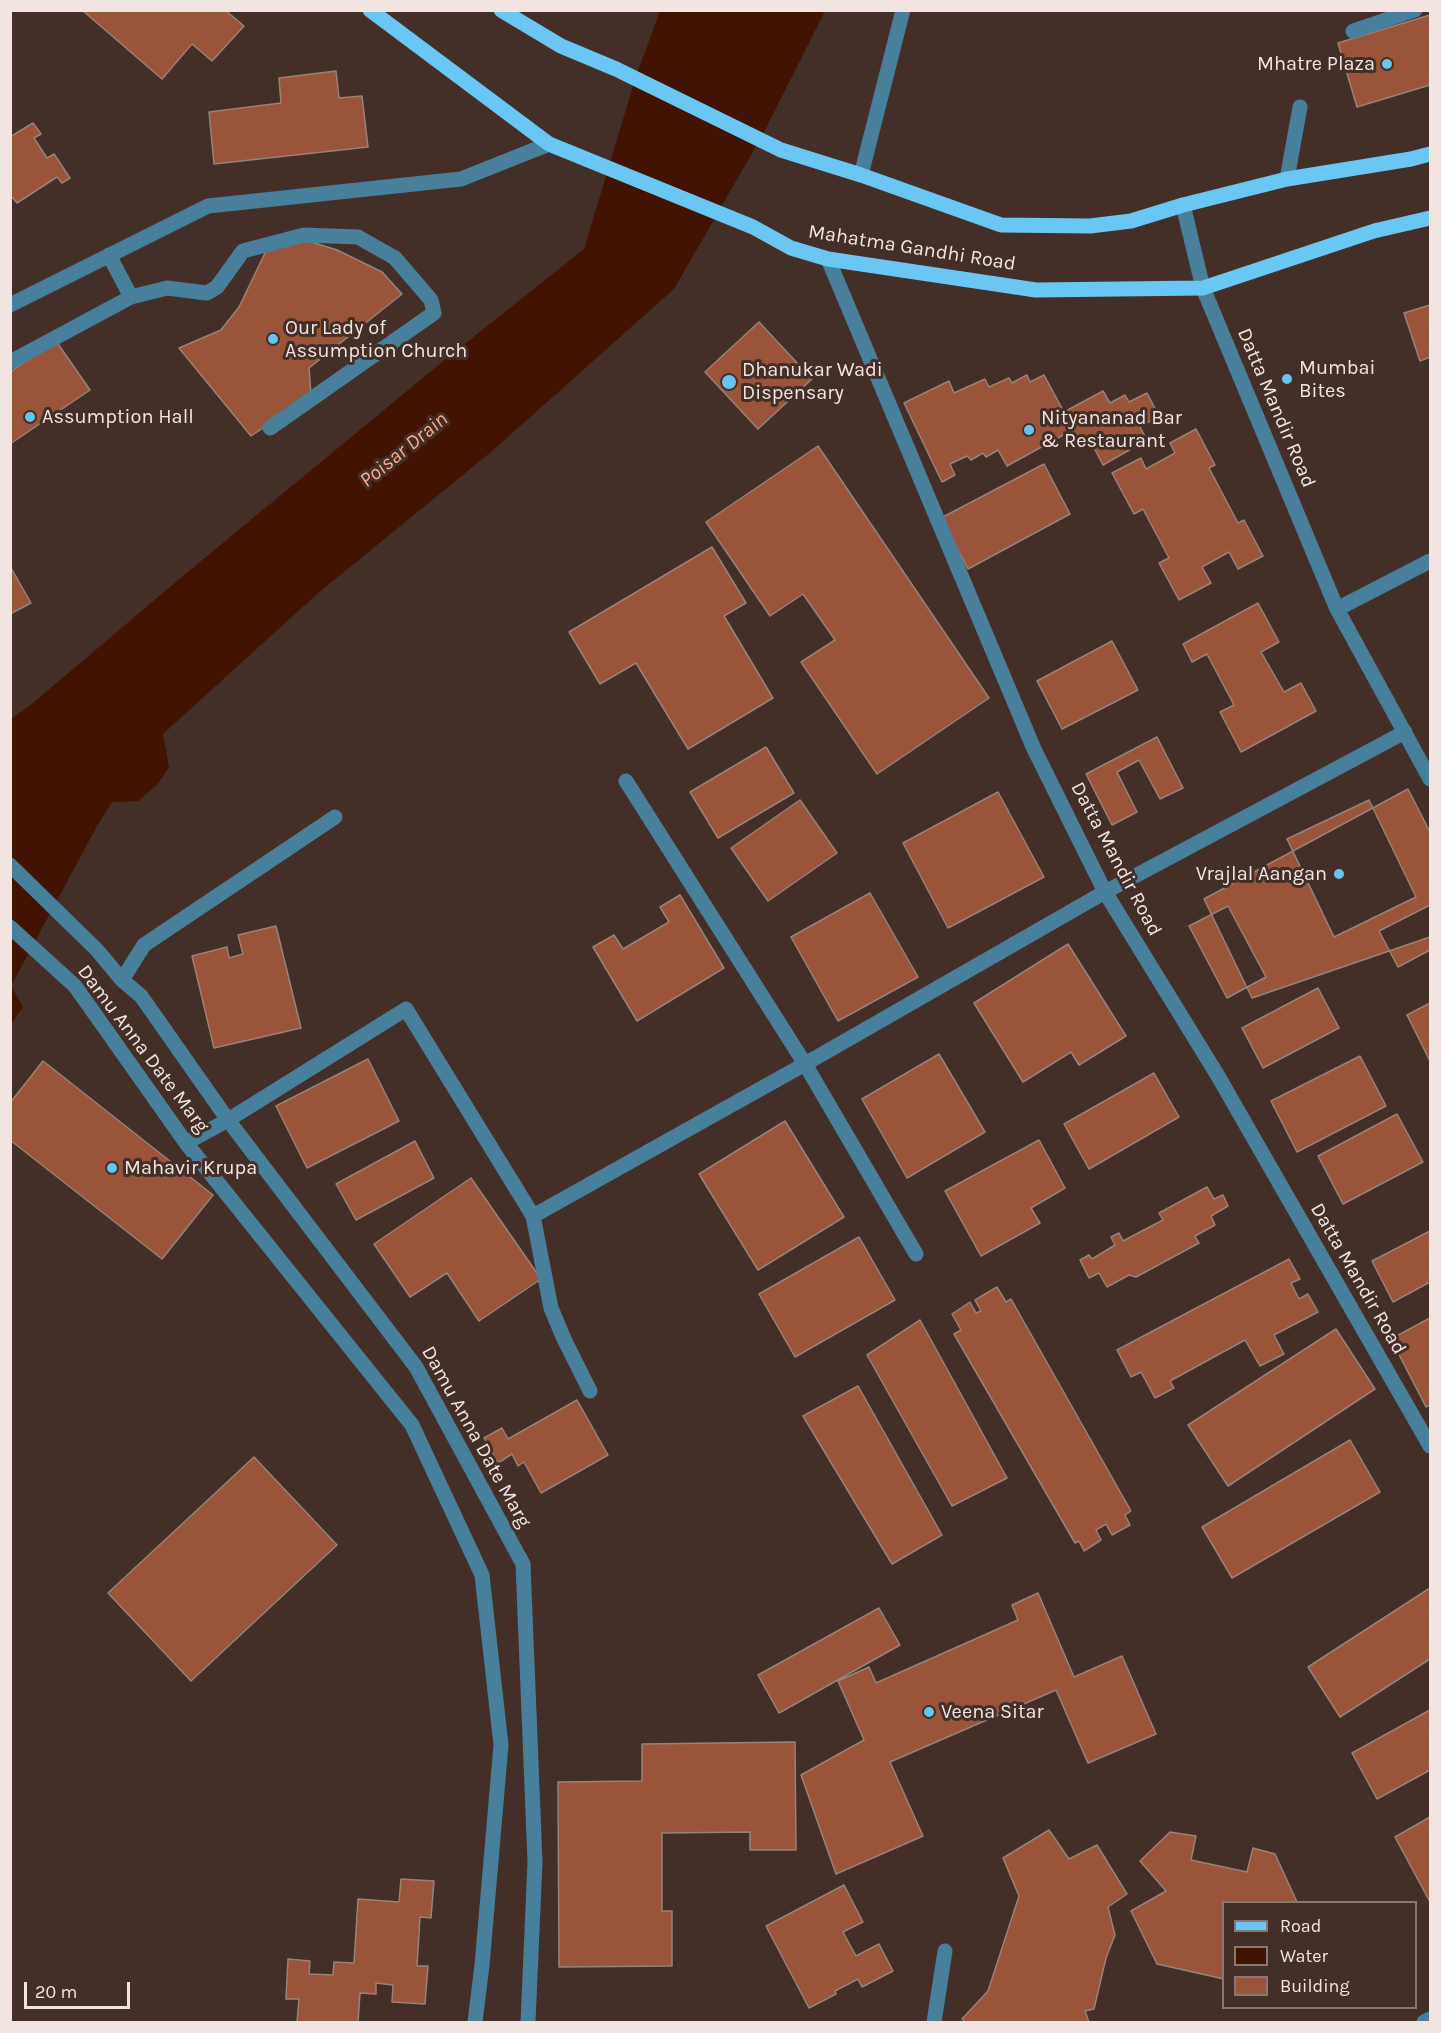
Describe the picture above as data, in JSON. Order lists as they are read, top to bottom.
{
  "streets": {
    "main road": ["Mahatma Gandhi Road"],
    "street": ["Datta Mandir Road", "Damu Anna Date Marg"]
  },
  "crossings": [
    ["Mahatma Gandhi Road", "Datta Mandir Road"]
  ],
  "water": ["Poisar Drain"],
  "places": [
    "Mhatre Plaza",
    "Our Lady of Assumption Church",
    "Mumbai Bites",
    "Dhanukar Wadi Dispensary",
    "Assumption Hall",
    "Nityananad Bar & Restaurant",
    "Vrajlal Aangan",
    "Mahavir Krupa",
    "Veena Sitar"
  ],
  "legend": ["Road", "Water", "Building"],
  "scale_bar": "20 m"
}
